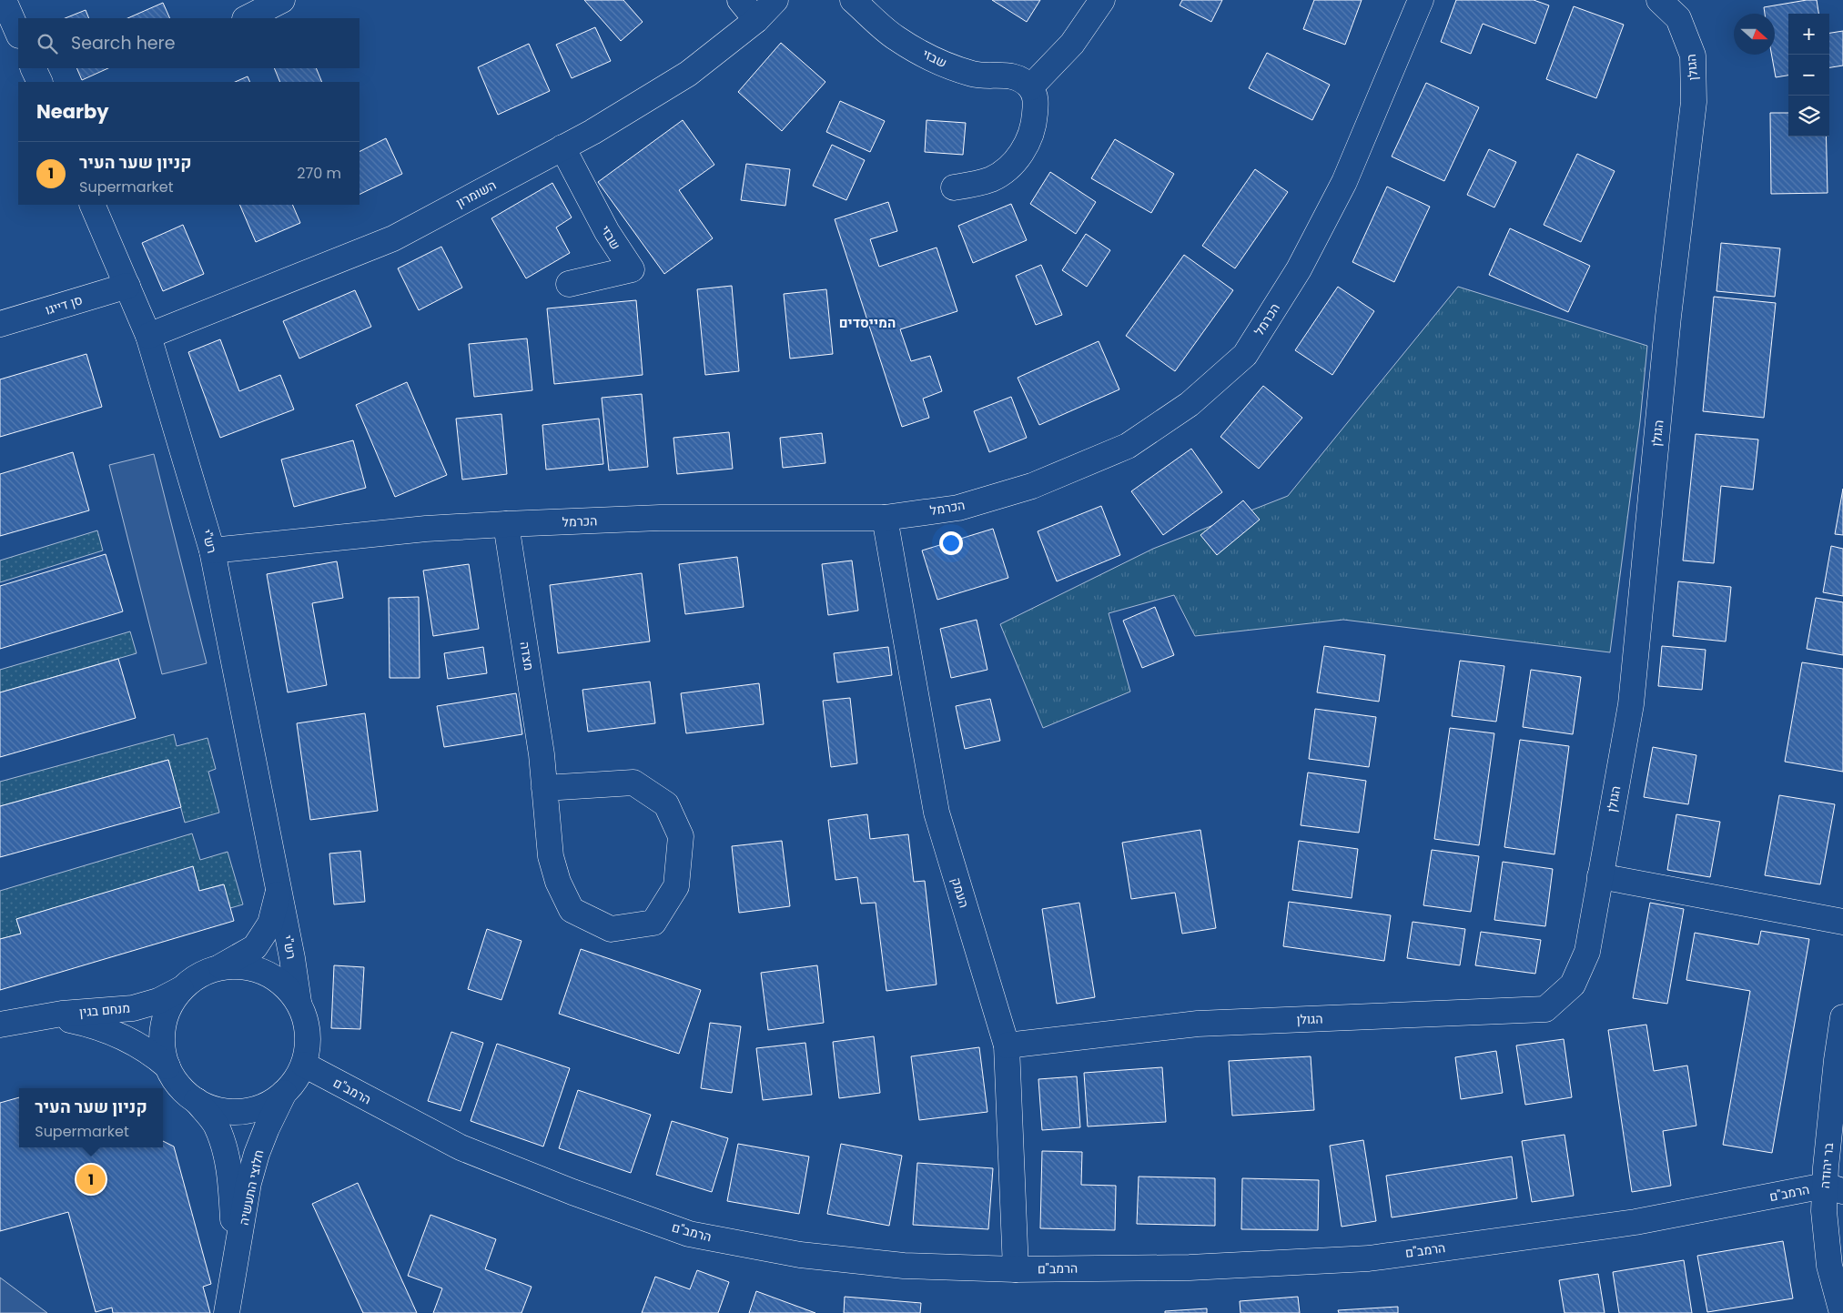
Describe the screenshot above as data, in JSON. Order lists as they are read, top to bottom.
{
  "streets": {
    "street": [
      "שבזי",
      "הגולן",
      "השומרון",
      "סן דייגו",
      "הכרמל",
      "רש\"י",
      "מצדה",
      "העמק",
      "מנחם בגין",
      "הרמב\"ם",
      "בר יהודה",
      "חלוצי התעשיה"
    ]
  },
  "crossings": [
    ["שבזי", "השומרון"],
    ["הגולן", "העמק"],
    ["השומרון", "רש\"י"],
    ["סן דייגו", "רש\"י"],
    ["הכרמל", "רש\"י"],
    ["הכרמל", "מצדה"],
    ["הכרמל", "העמק"],
    ["רש\"י", "מנחם בגין"],
    ["רש\"י", "הרמב\"ם"],
    ["רש\"י", "חלוצי התעשיה"],
    ["העמק", "הרמב\"ם"],
    ["מנחם בגין", "הרמב\"ם"],
    ["מנחם בגין", "חלוצי התעשיה"],
    ["הרמב\"ם", "בר יהודה"],
    ["הרמב\"ם", "חלוצי התעשיה"]
  ],
  "districts": ["המייסדים"],
  "north": "right",
  "page": {
    "map_buttons": ["+", "−"],
    "search": "Search here",
    "heading": "Nearby",
    "list": [
      {
        "mark": "1",
        "name": "קניון שער העיר",
        "note": "Supermarket",
        "value": "270 m"
      }
    ],
    "popup": ["קניון שער העיר", "Supermarket"],
    "pins": "1"
  }
}
